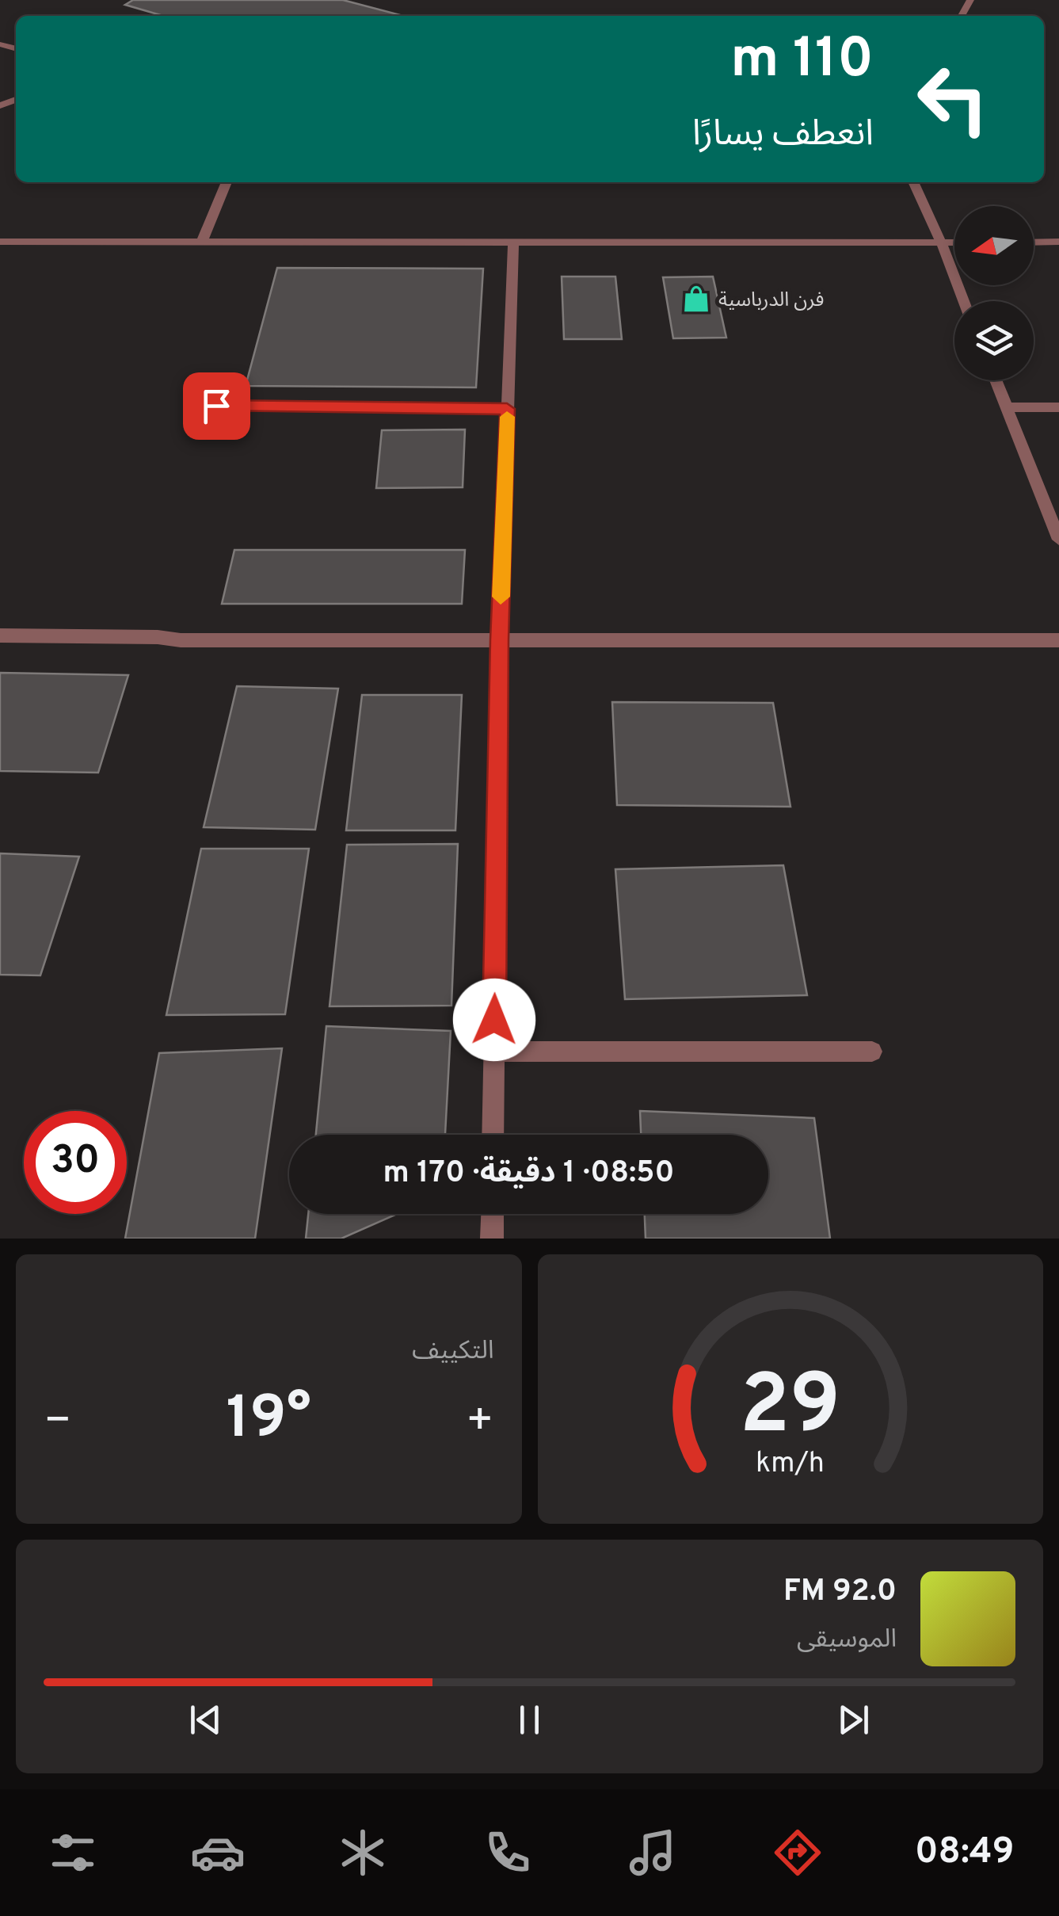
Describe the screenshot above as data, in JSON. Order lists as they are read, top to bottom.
{
  "places": {
    "shop": ["فرن الدرباسية"]
  },
  "north": "left",
  "page": {
    "turn": ["110 m", "انعطف يسارًا"],
    "limit": "30",
    "trip": "08:50 · 1 دقيقة · 170 m",
    "tile": "التكييف",
    "heat": ["−", "19°", "+"],
    "song": ["92.0 FM", "الموسيقى"],
    "tabs": "08:49",
    "gauge": ["29", "km/h"]
  }
}
